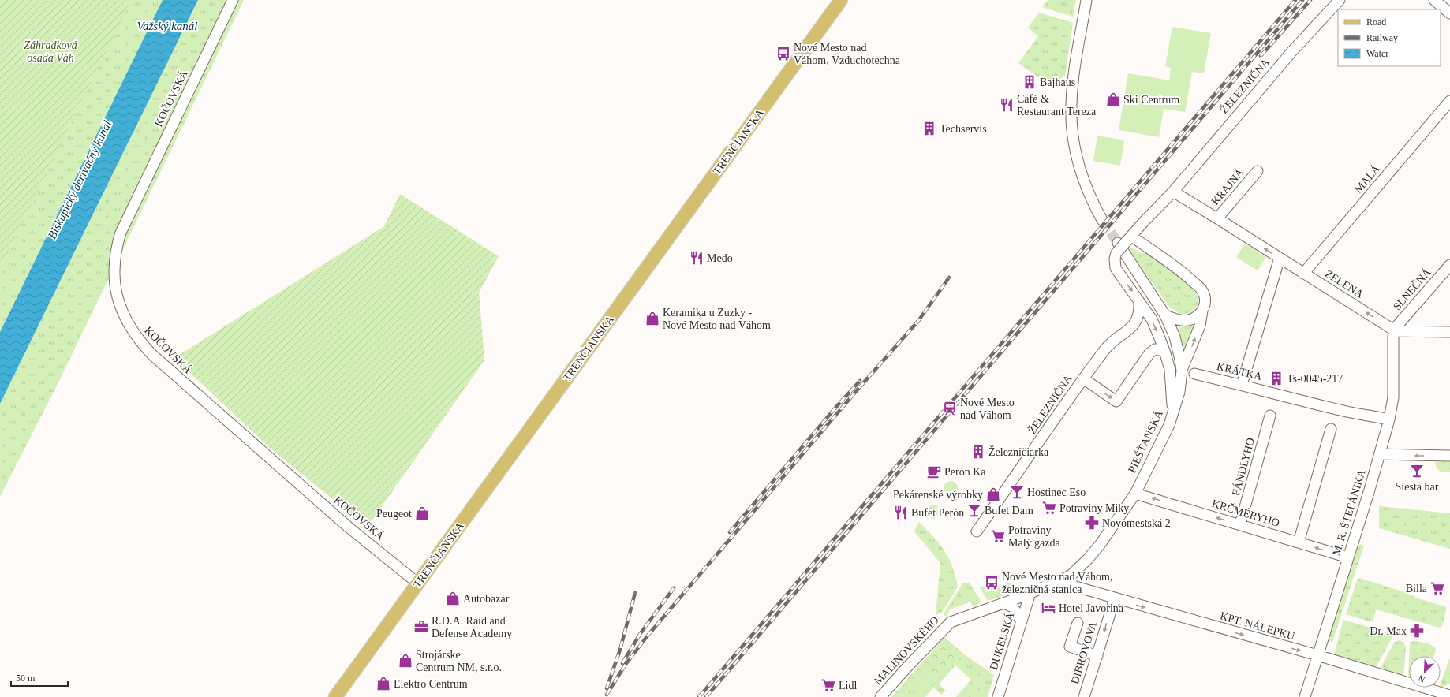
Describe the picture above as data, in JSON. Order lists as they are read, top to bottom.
{
  "streets": {
    "main road": ["TRENČIANSKA"],
    "street": [
      "ŽELEZNIČNÁ",
      "KOČOVSKÁ",
      "MALÁ",
      "KRAJNÁ",
      "ZELENÁ",
      "SLNEČNÁ",
      "KRÁTKA",
      "PIEŠŤANSKÁ",
      "FÁNDLYHO",
      "M. R. ŠTEFÁNIKA",
      "KRČMÉRYHO",
      "KPT. NÁLEPKU",
      "DUKELSKÁ",
      "MALINOVSKÉHO",
      "DIBROVOVA"
    ]
  },
  "crossings": [
    ["ŽELEZNIČNÁ", "ZELENÁ"],
    ["ŽELEZNIČNÁ", "PIEŠŤANSKÁ"],
    ["KOČOVSKÁ", "TRENČIANSKA"],
    ["MALÁ", "ZELENÁ"],
    ["KRAJNÁ", "ZELENÁ"],
    ["ZELENÁ", "SLNEČNÁ"],
    ["ZELENÁ", "M. R. ŠTEFÁNIKA"],
    ["SLNEČNÁ", "M. R. ŠTEFÁNIKA"],
    ["KRÁTKA", "M. R. ŠTEFÁNIKA"],
    ["PIEŠŤANSKÁ", "KRČMÉRYHO"],
    ["PIEŠŤANSKÁ", "KPT. NÁLEPKU"],
    ["PIEŠŤANSKÁ", "DUKELSKÁ"],
    ["PIEŠŤANSKÁ", "MALINOVSKÉHO"],
    ["FÁNDLYHO", "KRČMÉRYHO"],
    ["M. R. ŠTEFÁNIKA", "KRČMÉRYHO"],
    ["M. R. ŠTEFÁNIKA", "KPT. NÁLEPKU"],
    ["KPT. NÁLEPKU", "DIBROVOVA"]
  ],
  "one_way": [
    "ZELENÁ",
    "KRČMÉRYHO",
    "KPT. NÁLEPKU",
    "DIBROVOVA"
  ],
  "water": ["Važský kanál", "Biskupický derivačný kanál"],
  "parks": ["Záhradková osada Váh"],
  "places": {
    "bus stop": ["Nové Mesto nad Váhom, Vzduchotechna", "Nové Mesto nad Váhom, železničná stanica"],
    "building": [
      "Bajhaus",
      "Techservis",
      "Ts-0045-217",
      "Železničiarka"
    ],
    "shop": [
      "Ski Centrum",
      "Keramika u Zuzky - Nové Mesto nad Váhom",
      "Pekárenské výrobky",
      "Peugeot",
      "Autobazár",
      "Strojárske Centrum NM, s.r.o.",
      "Elektro Centrum"
    ],
    "restaurant": ["Café & Restaurant Tereza", "Medo", "Bufet Perón"],
    "station": ["Nové Mesto nad Váhom"],
    "bar": ["Siesta bar", "Hostinec Eso", "Bufet Dam"],
    "cafe": ["Perón Ka"],
    "supermarket": [
      "Potraviny Miky",
      "Potraviny Malý gazda",
      "Billa",
      "Lidl"
    ],
    "pharmacy": ["Novomestská 2", "Dr. Max"],
    "hotel": ["Hotel Javorina"],
    "office": ["R.D.A. Raid and Defense Academy"]
  },
  "legend": ["Road", "Railway", "Water"],
  "scale_bar": "50 m",
  "north": "bottom left"
}
